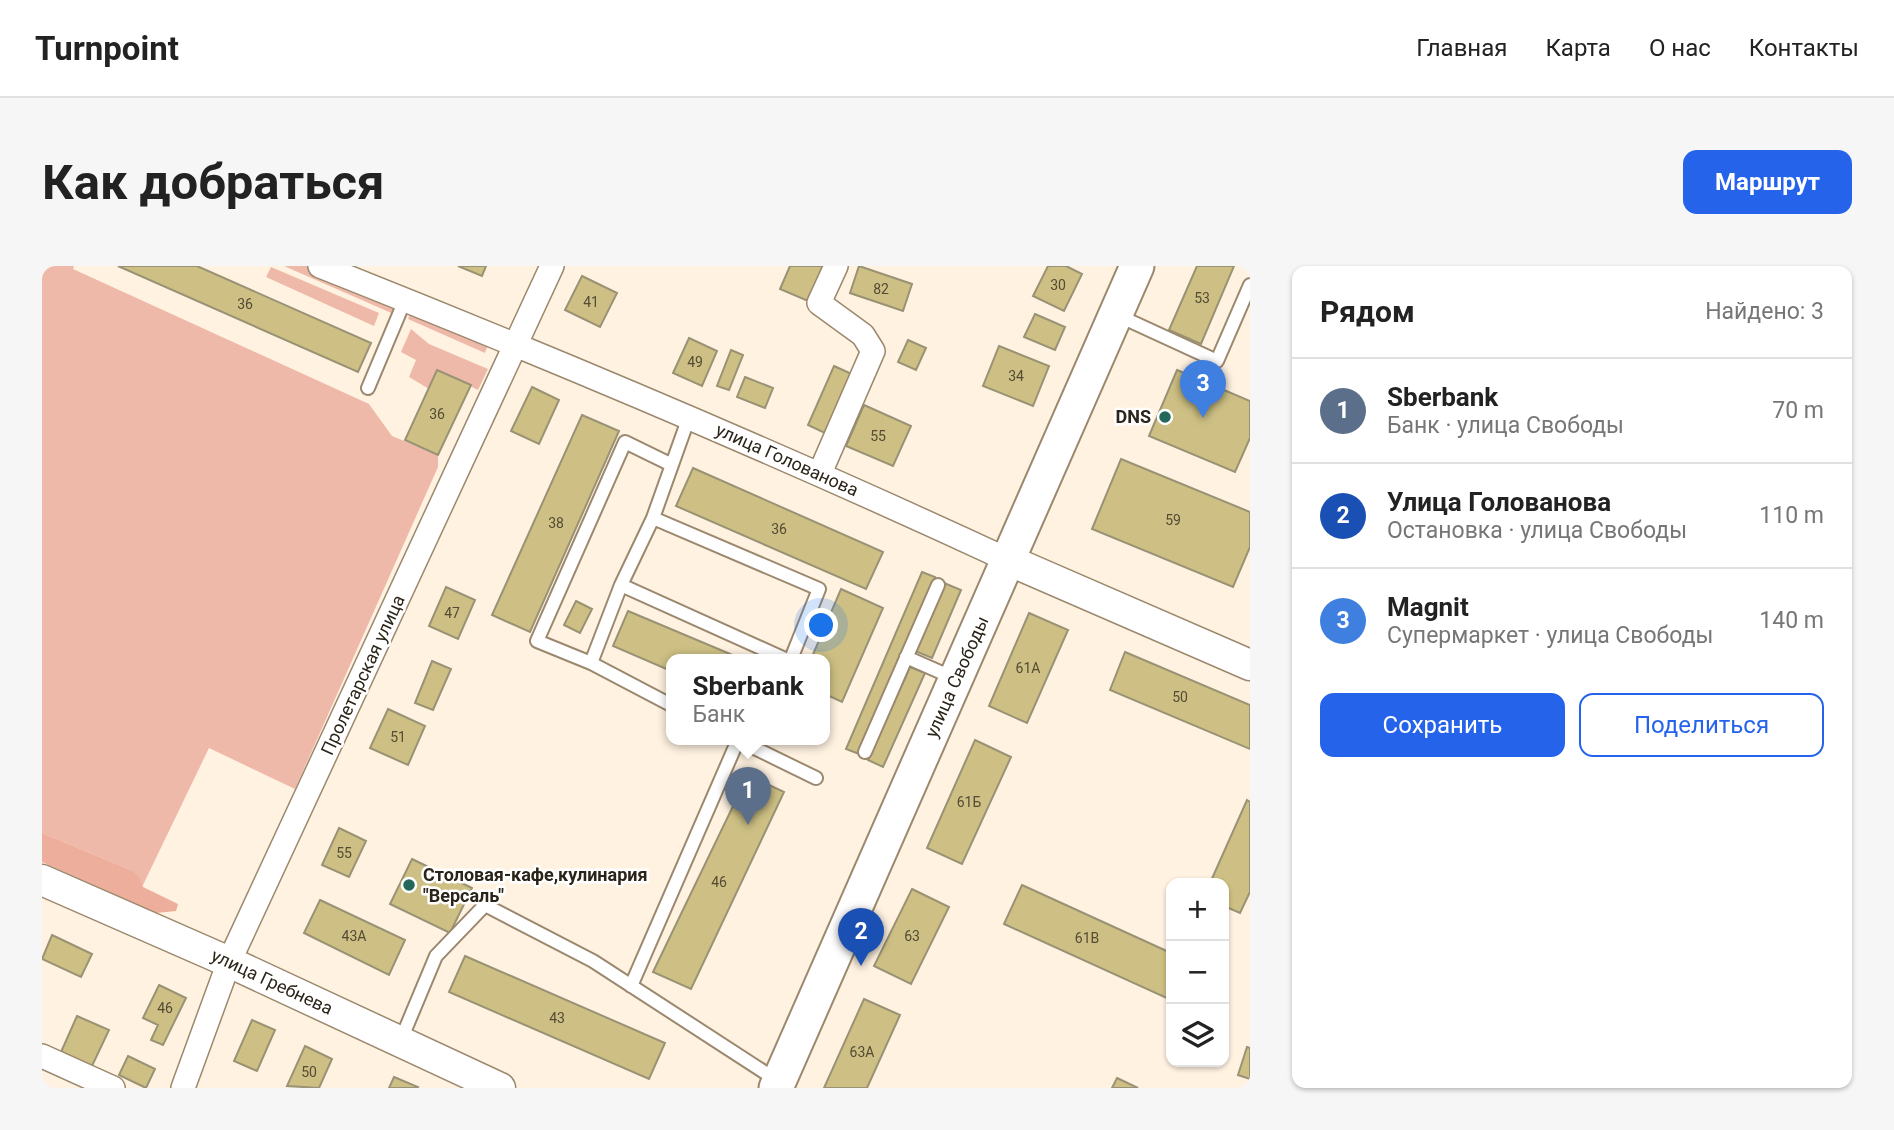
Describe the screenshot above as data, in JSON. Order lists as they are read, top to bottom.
{
  "streets": {
    "main road": ["улица Свободы"],
    "street": ["улица Голованова", "Пролетарская улица", "улица Гребнева"]
  },
  "crossings": [
    ["улица Голованова", "Пролетарская улица"],
    ["улица Голованова", "улица Свободы"],
    ["Пролетарская улица", "улица Гребнева"]
  ],
  "places": ["DNS", "Столовая-кафе,кулинария \"Версаль\""],
  "house_numbers": [
    "30",
    "82",
    "53",
    "41",
    "36",
    "49",
    "34",
    "36",
    "55",
    "59",
    "38",
    "36",
    "47",
    "61А",
    "50",
    "51",
    "61Б",
    "55",
    "46",
    "43А",
    "63",
    "61В",
    "46",
    "43",
    "63А",
    "50"
  ],
  "page": {
    "header": "Turnpoint",
    "nav": [
      "Главная",
      "Карта",
      "О нас",
      "Контакты"
    ],
    "buttons": [
      "Маршрут",
      ["Сохранить", "Поделиться"]
    ],
    "title": "Как добраться",
    "heading": ["Рядом", "Найдено: 3"],
    "list": [
      {
        "mark": "1",
        "name": "Sberbank",
        "note": "Банк · улица Свободы",
        "value": "70 m"
      },
      {
        "mark": "2",
        "name": "Улица Голованова",
        "note": "Остановка · улица Свободы",
        "value": "110 m"
      },
      {
        "mark": "3",
        "name": "Magnit",
        "note": "Супермаркет · улица Свободы",
        "value": "140 m"
      }
    ],
    "pins": ["3", "1", "2"],
    "popup": ["Sberbank", "Банк"],
    "map_buttons": ["+", "−"]
  }
}
